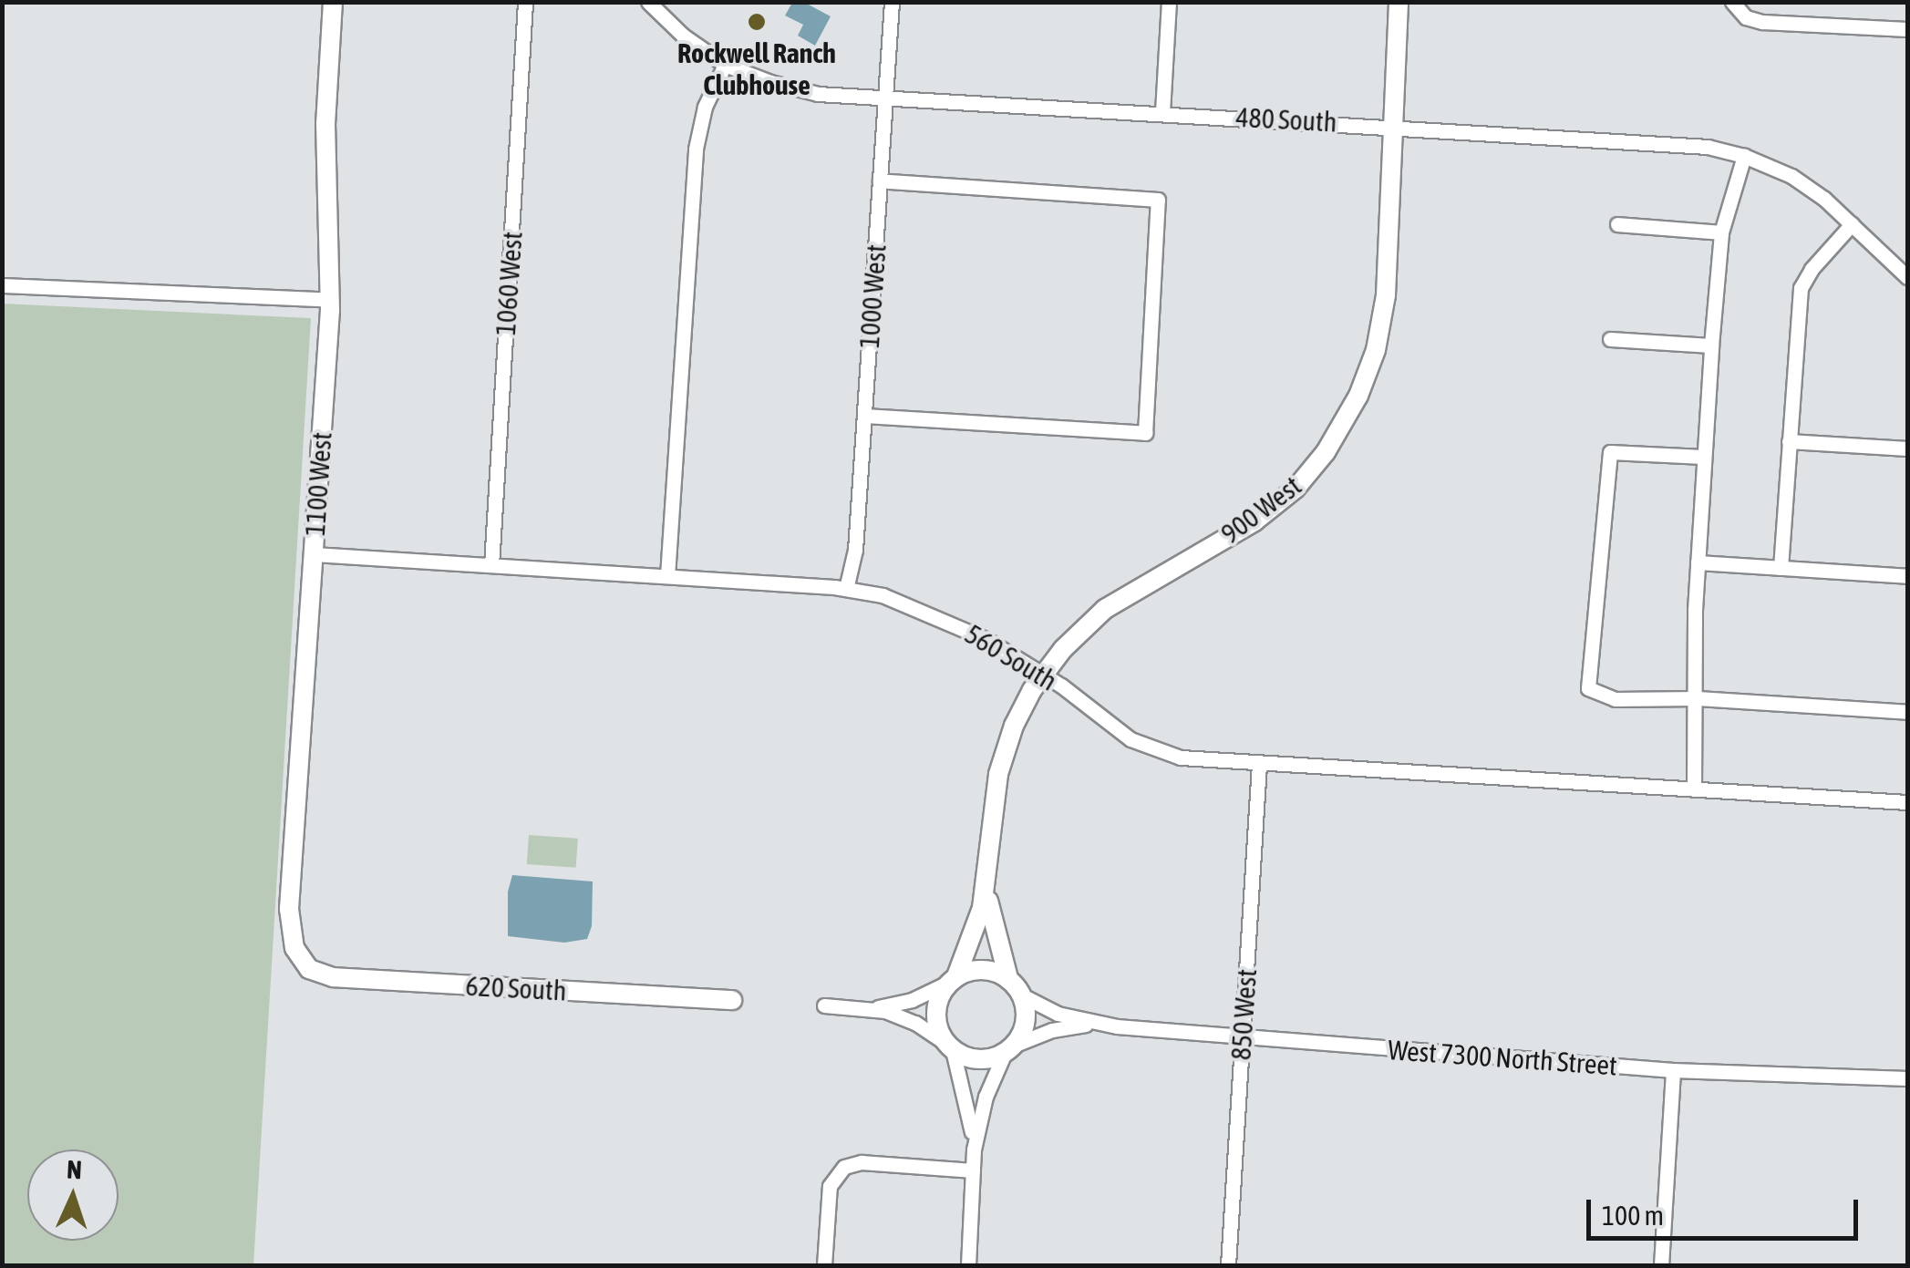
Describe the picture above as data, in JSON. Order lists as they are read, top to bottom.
{
  "streets": {
    "street": [
      "480 South",
      "1060 West",
      "1000 West",
      "1100 West",
      "900 West",
      "560 South",
      "620 South",
      "850 West",
      "West 7300 North Street"
    ]
  },
  "crossings": [
    ["480 South", "1000 West"],
    ["480 South", "900 West"],
    ["1060 West", "560 South"],
    ["1000 West", "560 South"],
    ["1100 West", "560 South"],
    ["1100 West", "620 South"],
    ["900 West", "560 South"],
    ["900 West", "West 7300 North Street"],
    ["560 South", "850 West"],
    ["850 West", "West 7300 North Street"]
  ],
  "places": ["Rockwell Ranch Clubhouse"],
  "scale_bar": "100 m",
  "north": "top"
}
